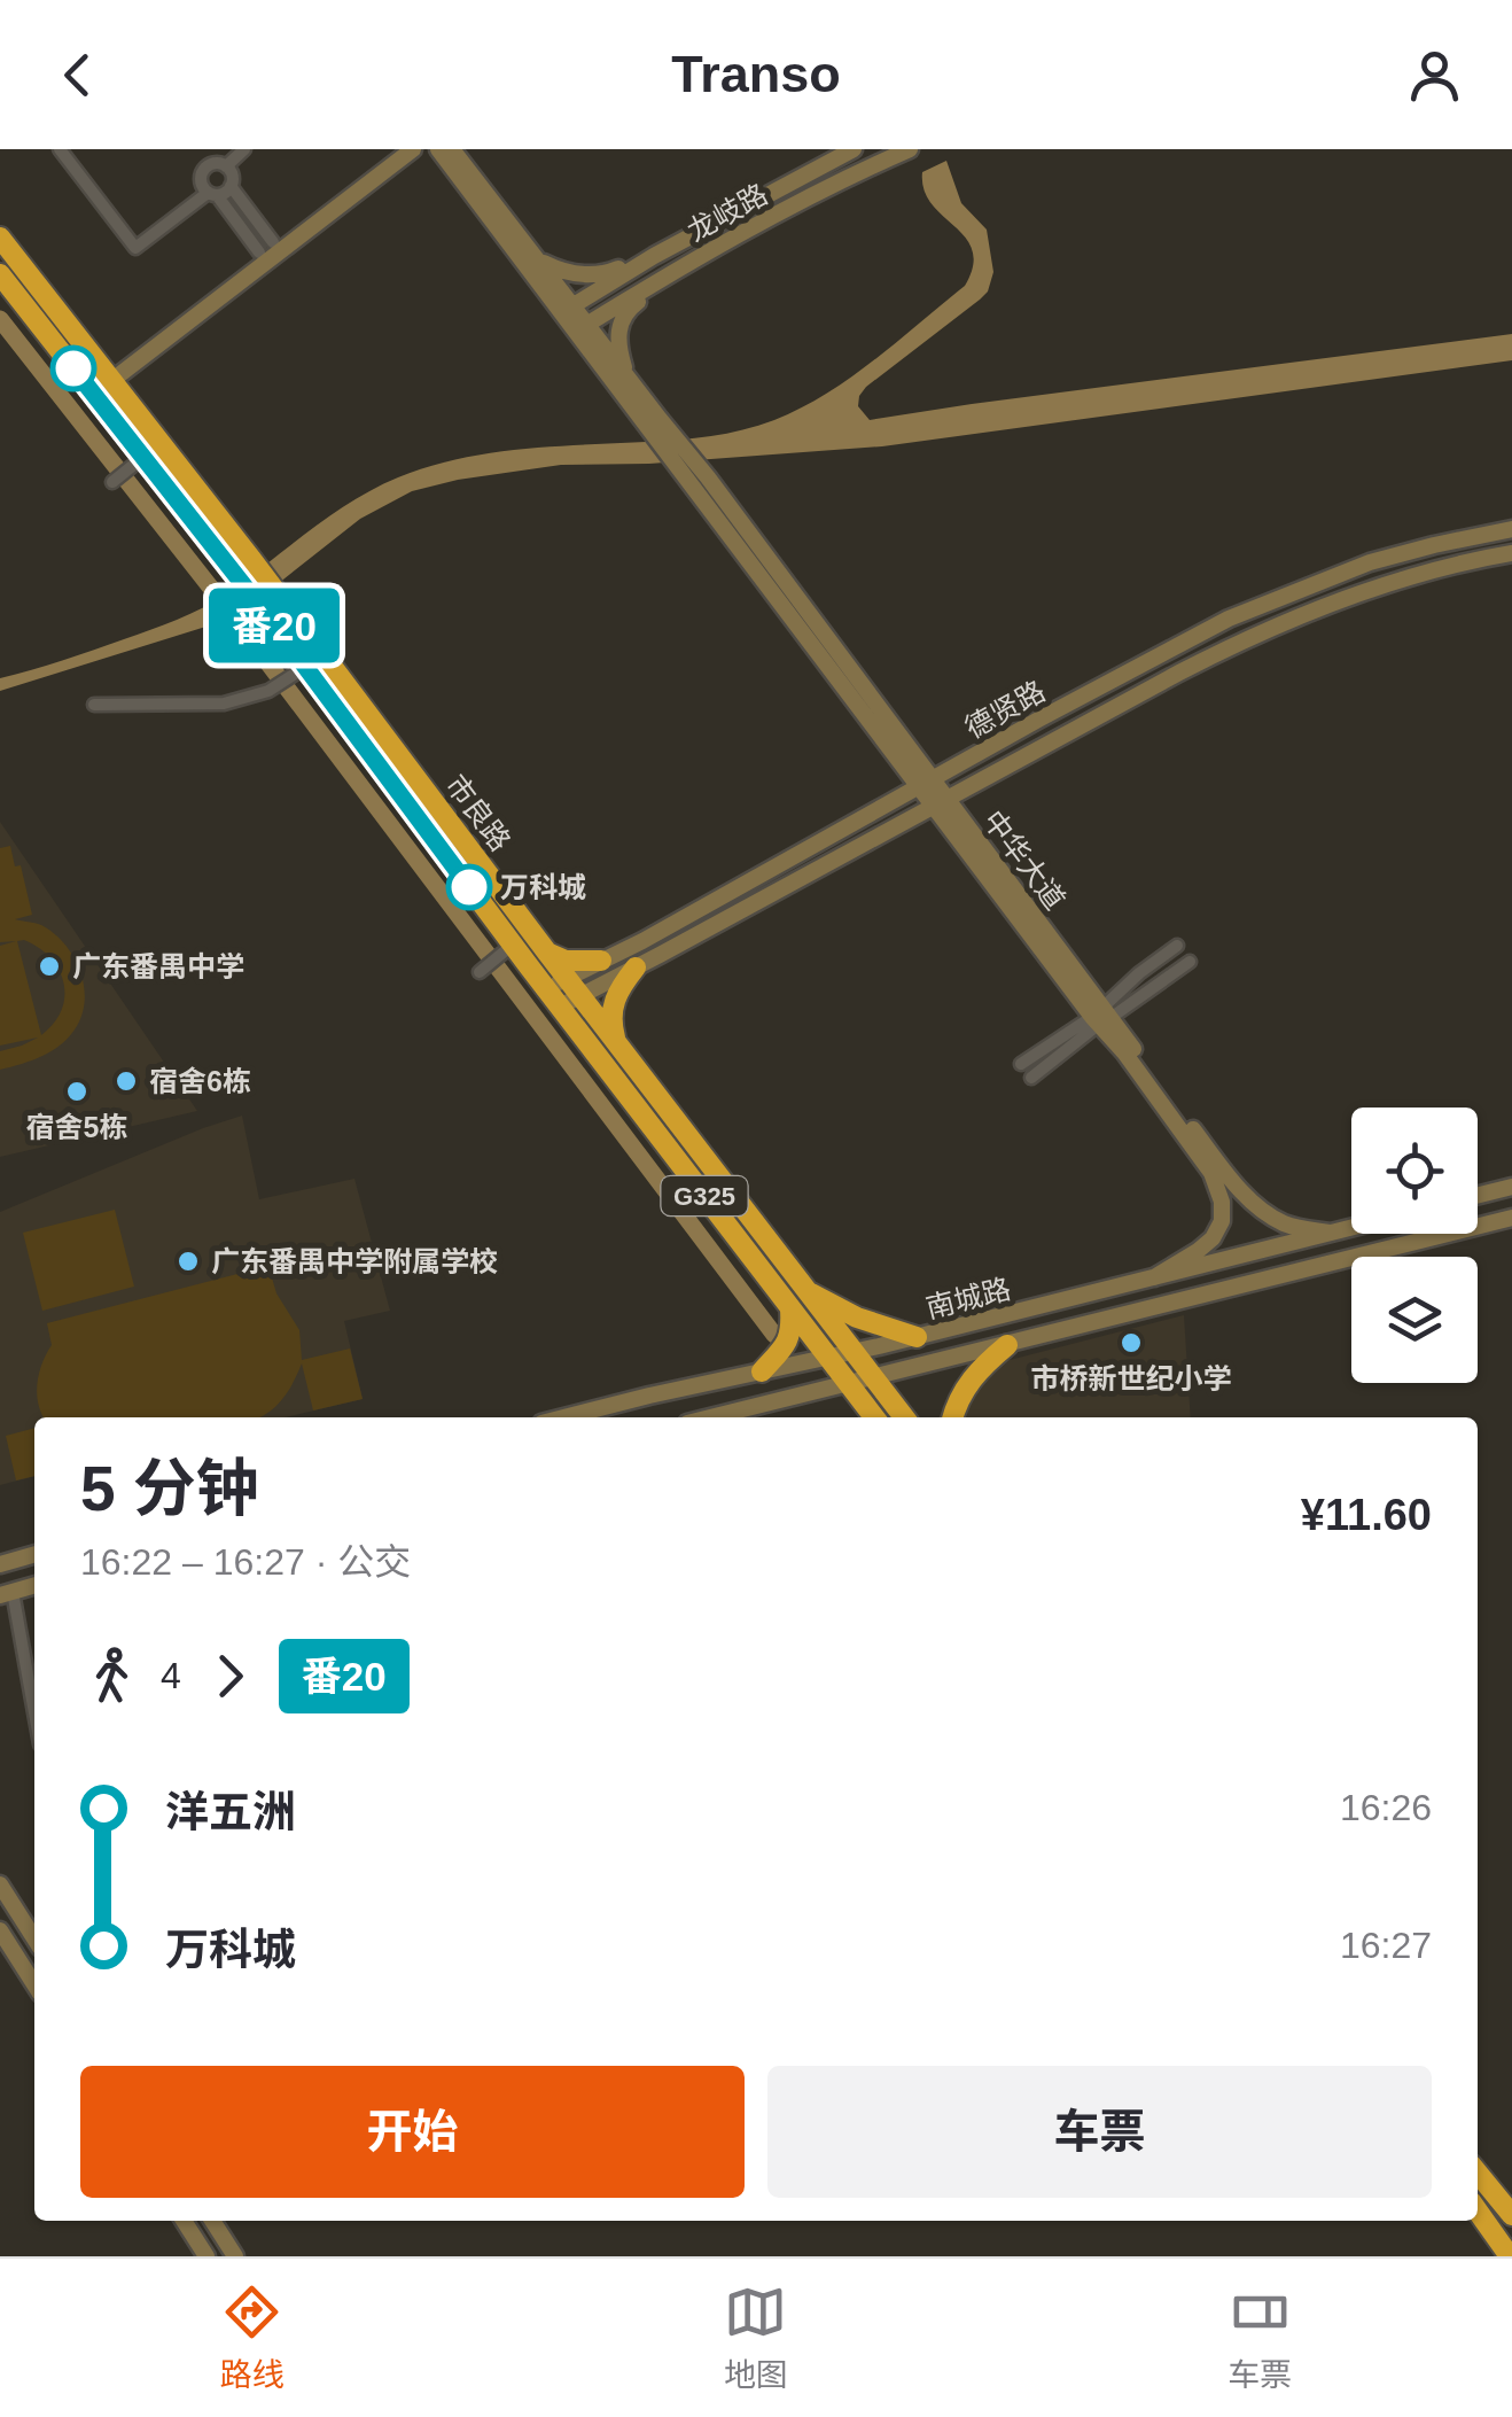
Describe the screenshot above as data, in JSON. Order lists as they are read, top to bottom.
{
  "streets": {
    "highway": ["市良路", "G325"],
    "street": [
      "龙岐路",
      "德贤路",
      "中华大道",
      "南城路"
    ]
  },
  "crossings": [
    ["德贤路", "市良路"],
    ["德贤路", "中华大道"],
    ["市良路", "南城路"],
    ["中华大道", "南城路"]
  ],
  "places": [
    "万科城",
    "广东番禺中学",
    "宿舍6栋",
    "宿舍5栋",
    "广东番禺中学附属学校",
    "市桥新世纪小学"
  ],
  "lines": ["bus line 番20"],
  "page": {
    "header": "Transo",
    "on_map": "番20",
    "heading": ["5 分钟", "16:22 – 16:27 · 公交", "¥11.60"],
    "legs": ["4", "番20"],
    "list": [
      {
        "name": "洋五洲",
        "value": "16:26"
      },
      {
        "name": "万科城",
        "value": "16:27"
      }
    ],
    "buttons": ["开始", "车票"],
    "tabs": ["路线", "地图", "车票"]
  }
}
